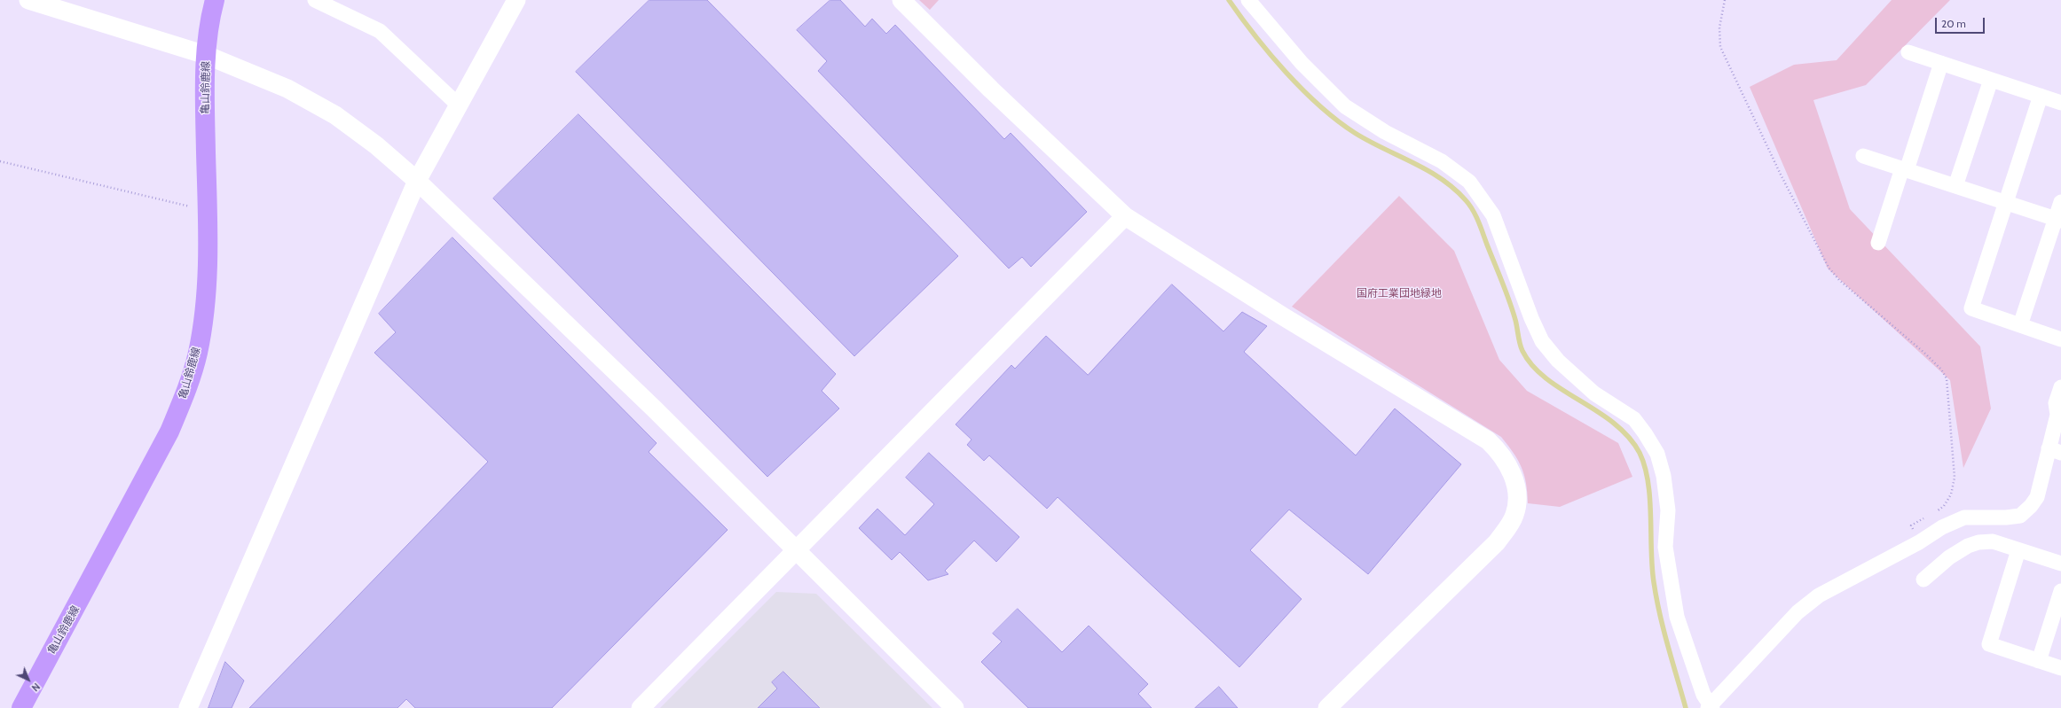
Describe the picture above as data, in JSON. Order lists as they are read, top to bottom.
{
  "streets": {
    "main road": ["亀山鈴鹿線"]
  },
  "parks": ["国府工業団地緑地"],
  "scale_bar": "20 m",
  "north": "bottom right"
}
